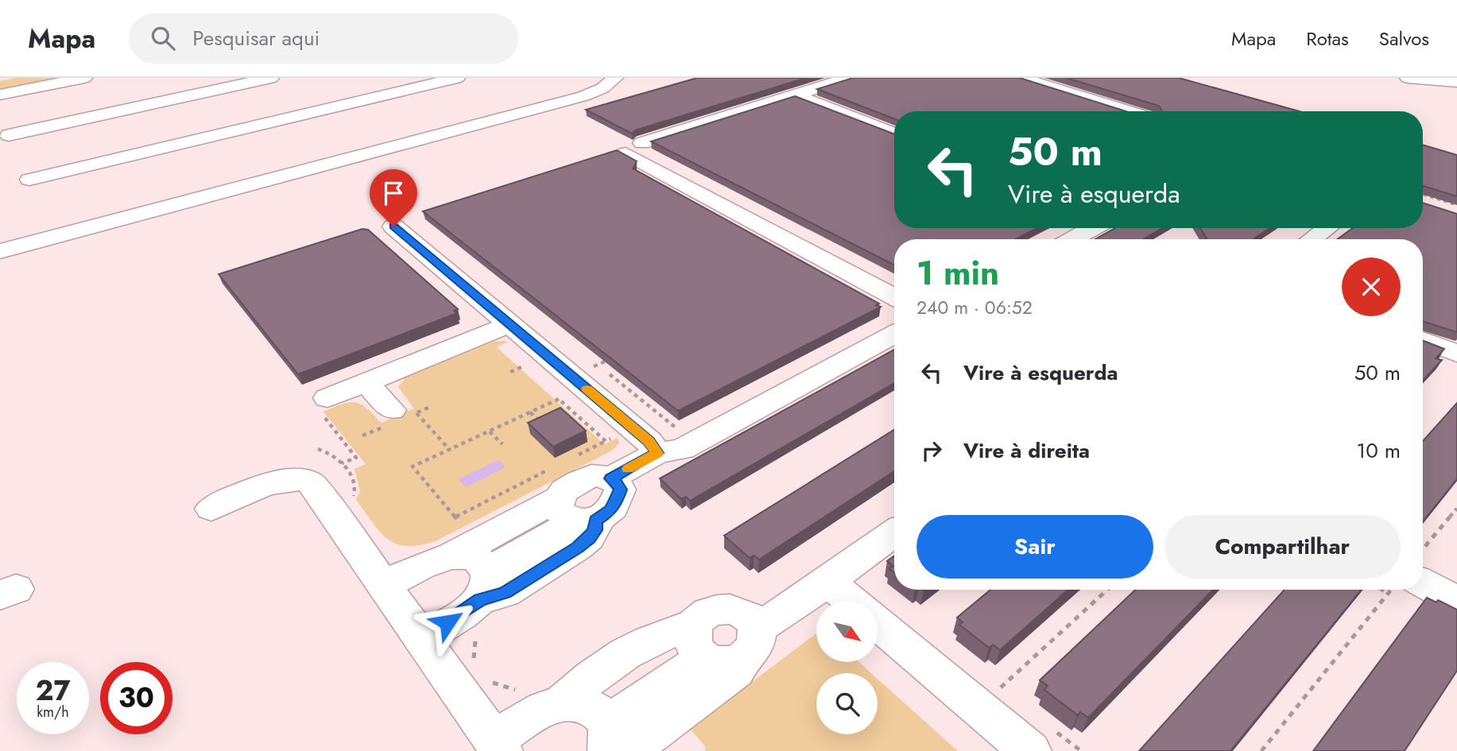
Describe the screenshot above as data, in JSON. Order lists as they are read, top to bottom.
{
  "north": "bottom right",
  "page": {
    "header": "Mapa",
    "search": "Pesquisar aqui",
    "nav": ["Mapa", "Rotas", "Salvos"],
    "turn": ["50 m", "Vire à esquerda"],
    "heading": ["1 min", "240 m · 06:52"],
    "list": [
      {
        "name": "Vire à esquerda",
        "value": "50 m"
      },
      {
        "name": "Vire à direita",
        "value": "10 m"
      }
    ],
    "buttons": ["Sair", "Compartilhar"],
    "speed": "27 km/h",
    "limit": "30"
  }
}
